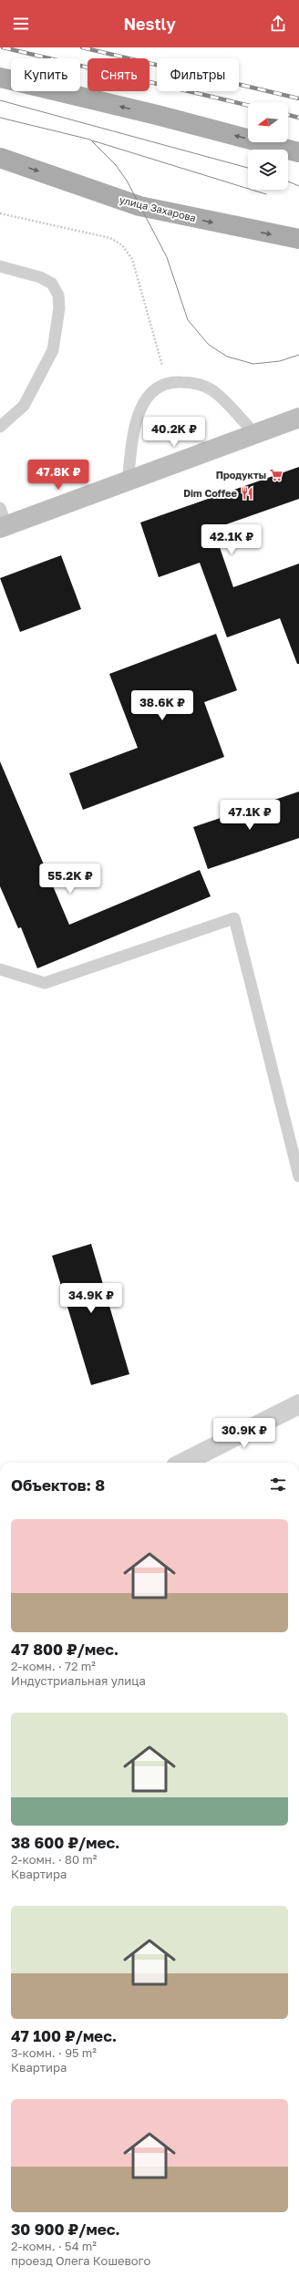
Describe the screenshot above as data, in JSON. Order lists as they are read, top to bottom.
{
  "streets": {
    "main road": ["улица Захарова"]
  },
  "places": {
    "supermarket": ["Продукты"],
    "restaurant": ["Dim Coffee"]
  },
  "north": "left",
  "page": {
    "header": "Nestly",
    "chip": ["Купить", "Снять", "Фильтры"],
    "price": [
      "40.2K ₽",
      "47.8K ₽",
      "42.1K ₽",
      "38.6K ₽",
      "47.1K ₽",
      "55.2K ₽",
      "34.9K ₽",
      "30.9K ₽"
    ],
    "heading": "Объектов: 8",
    "list": [
      {
        "name": "47 800 ₽/мес.",
        "note": "2-комн. · 72 m² · Индустриальная улица"
      },
      {
        "name": "38 600 ₽/мес.",
        "note": "2-комн. · 80 m² · Квартира"
      },
      {
        "name": "47 100 ₽/мес.",
        "note": "3-комн. · 95 m² · Квартира"
      },
      {
        "name": "30 900 ₽/мес.",
        "note": "2-комн. · 54 m² · проезд Олега Кошевого"
      }
    ]
  }
}
